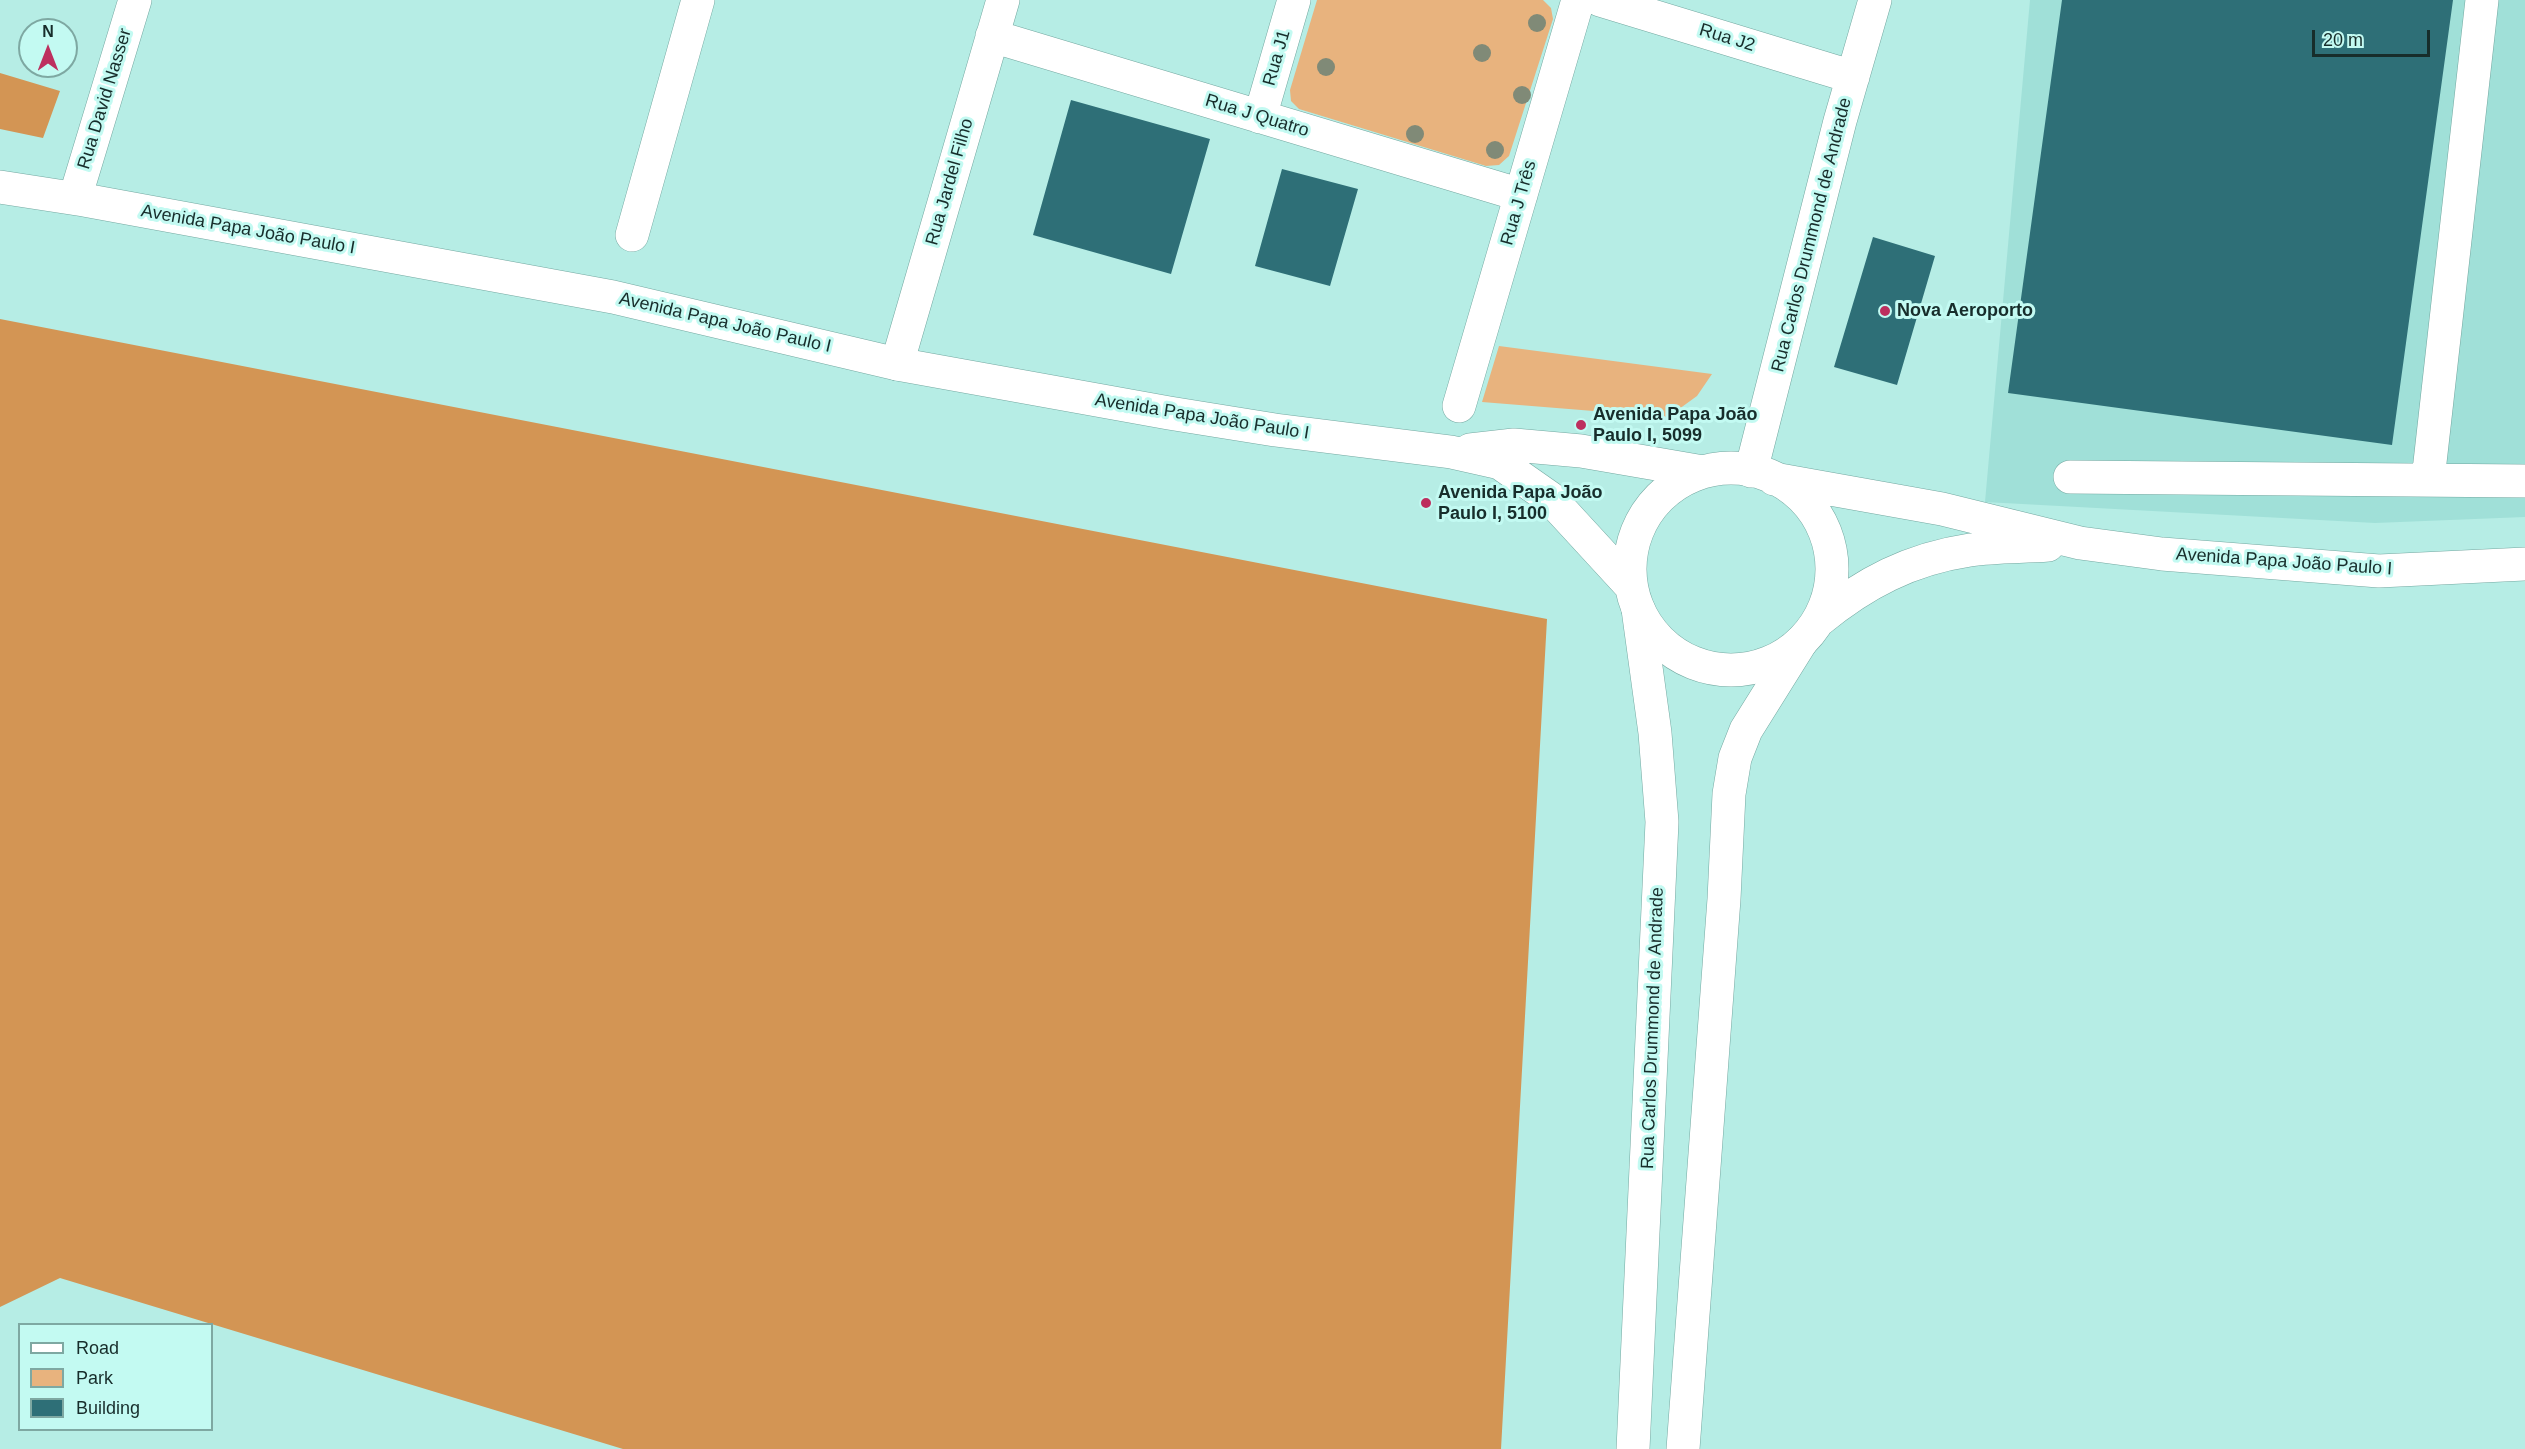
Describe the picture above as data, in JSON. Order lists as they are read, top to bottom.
{
  "streets": {
    "street": [
      "Rua J2",
      "Rua J1",
      "Rua David Nasser",
      "Rua J Quatro",
      "Rua Jardel Filho",
      "Rua J Três",
      "Avenida Papa João Paulo I",
      "Rua Carlos Drummond de Andrade"
    ]
  },
  "crossings": [
    ["Rua J2", "Rua Carlos Drummond de Andrade"],
    ["Rua J1", "Rua J Quatro"],
    ["Rua David Nasser", "Avenida Papa João Paulo I"],
    ["Rua J Quatro", "Rua Jardel Filho"],
    ["Rua J Quatro", "Rua J Três"],
    ["Rua Jardel Filho", "Avenida Papa João Paulo I"],
    ["Avenida Papa João Paulo I", "Rua Carlos Drummond de Andrade"]
  ],
  "places": ["Nova Aeroporto", "Avenida Papa João Paulo I, 5099", "Avenida Papa João Paulo I, 5100"],
  "legend": ["Road", "Park", "Building"],
  "scale_bar": "20 m",
  "north": "top"
}
